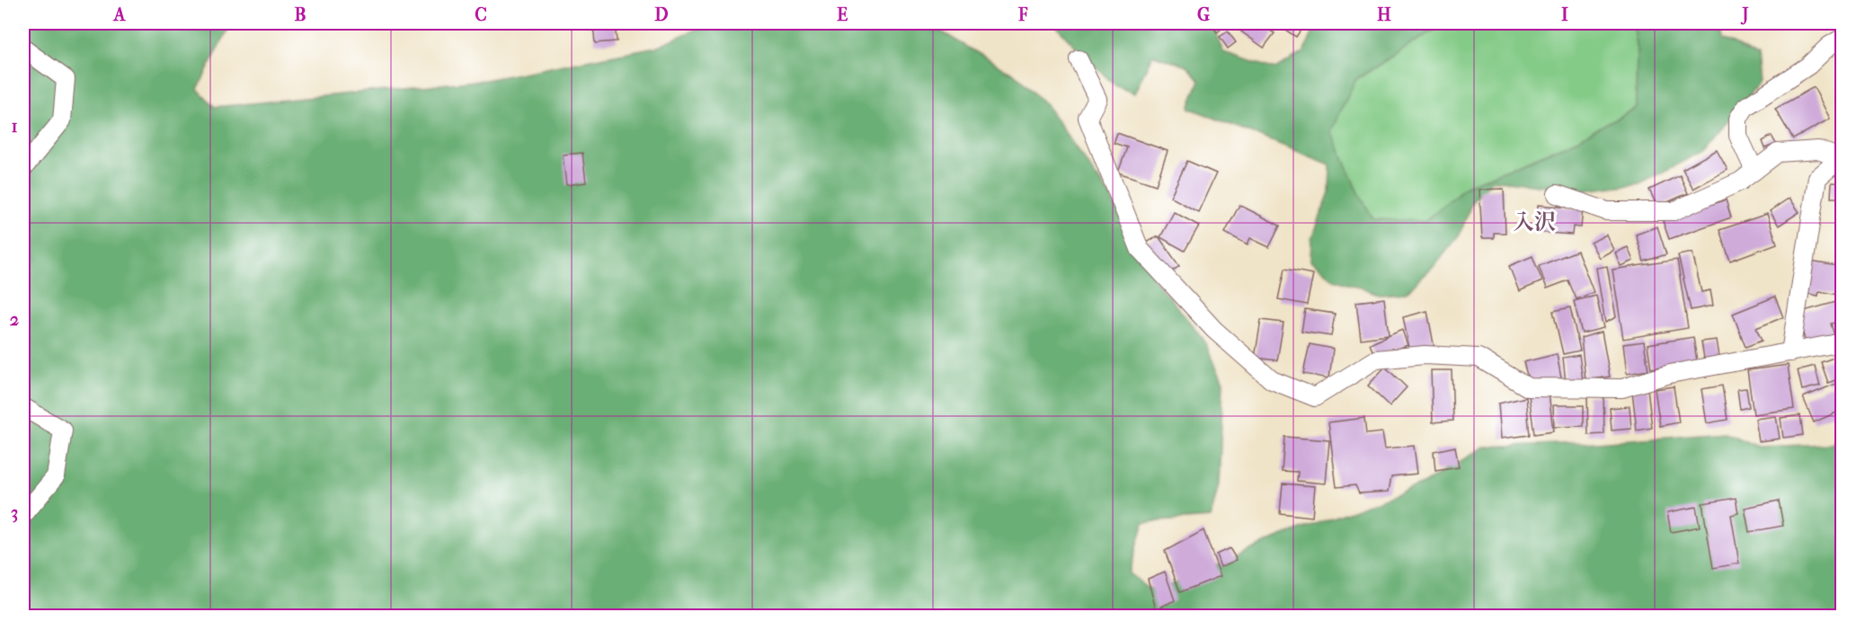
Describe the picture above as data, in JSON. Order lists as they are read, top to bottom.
{
  "districts": ["入沢"],
  "grid": {
    "columns": [
      "A",
      "B",
      "C",
      "D",
      "E",
      "F",
      "G",
      "H",
      "I",
      "J"
    ],
    "rows": ["1", "2", "3"]
  }
}
